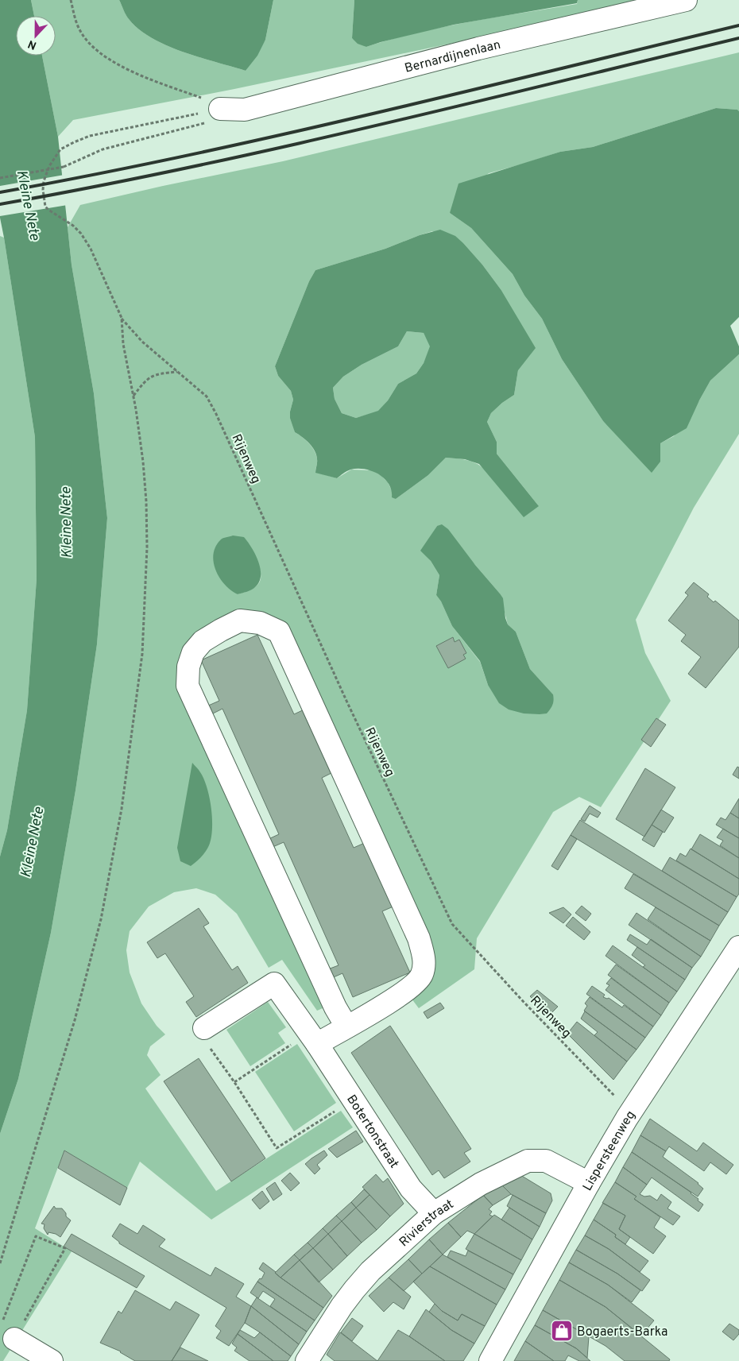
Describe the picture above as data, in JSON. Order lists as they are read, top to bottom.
{
  "streets": {
    "street": [
      "Bernardijnenlaan",
      "Botertonstraat",
      "Lispersteenweg",
      "Rivierstraat"
    ],
    "path": ["Rijenweg"]
  },
  "crossings": [
    ["Botertonstraat", "Rivierstraat"],
    ["Lispersteenweg", "Rivierstraat"]
  ],
  "water": ["Kleine Nete"],
  "places": {
    "shop": ["Bogaerts-Barka"]
  },
  "north": "bottom"
}
